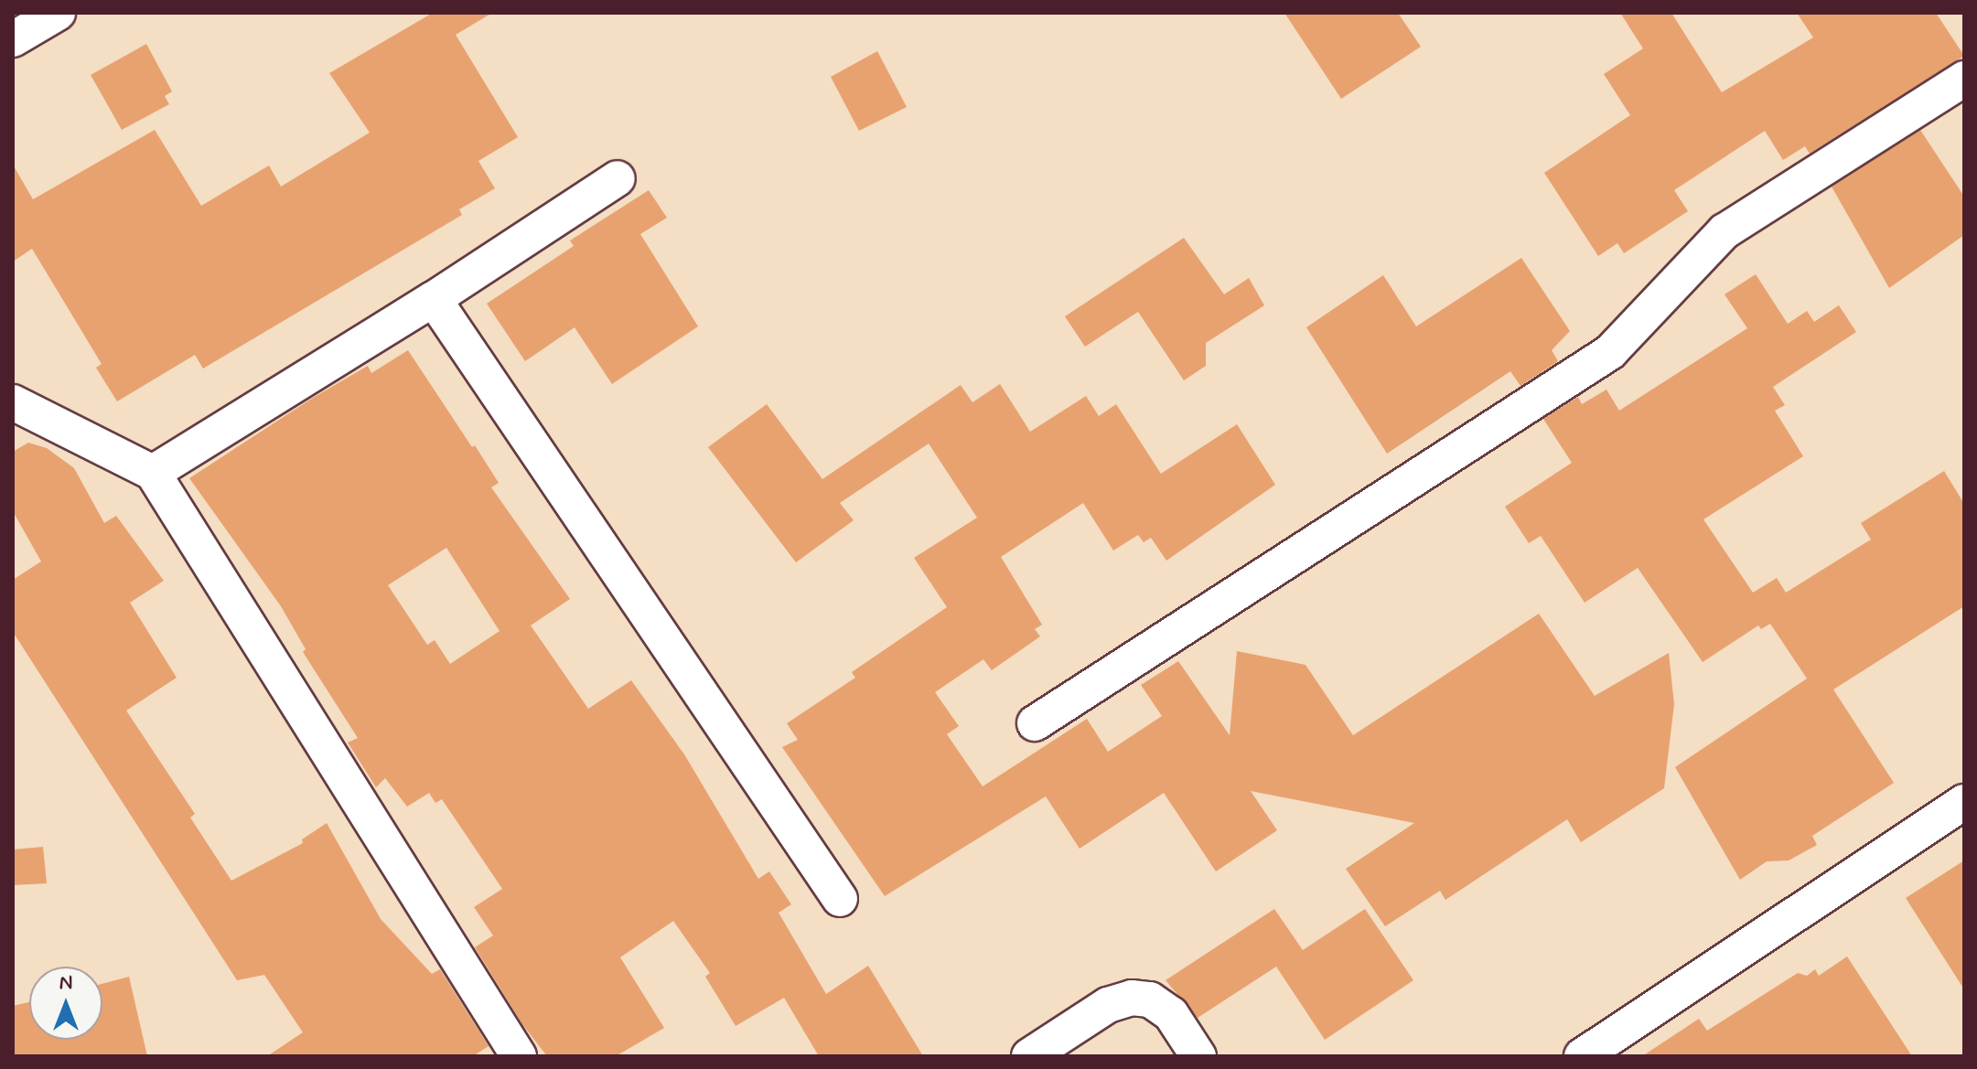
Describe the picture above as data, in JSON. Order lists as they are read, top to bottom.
{
  "north": "top"
}
